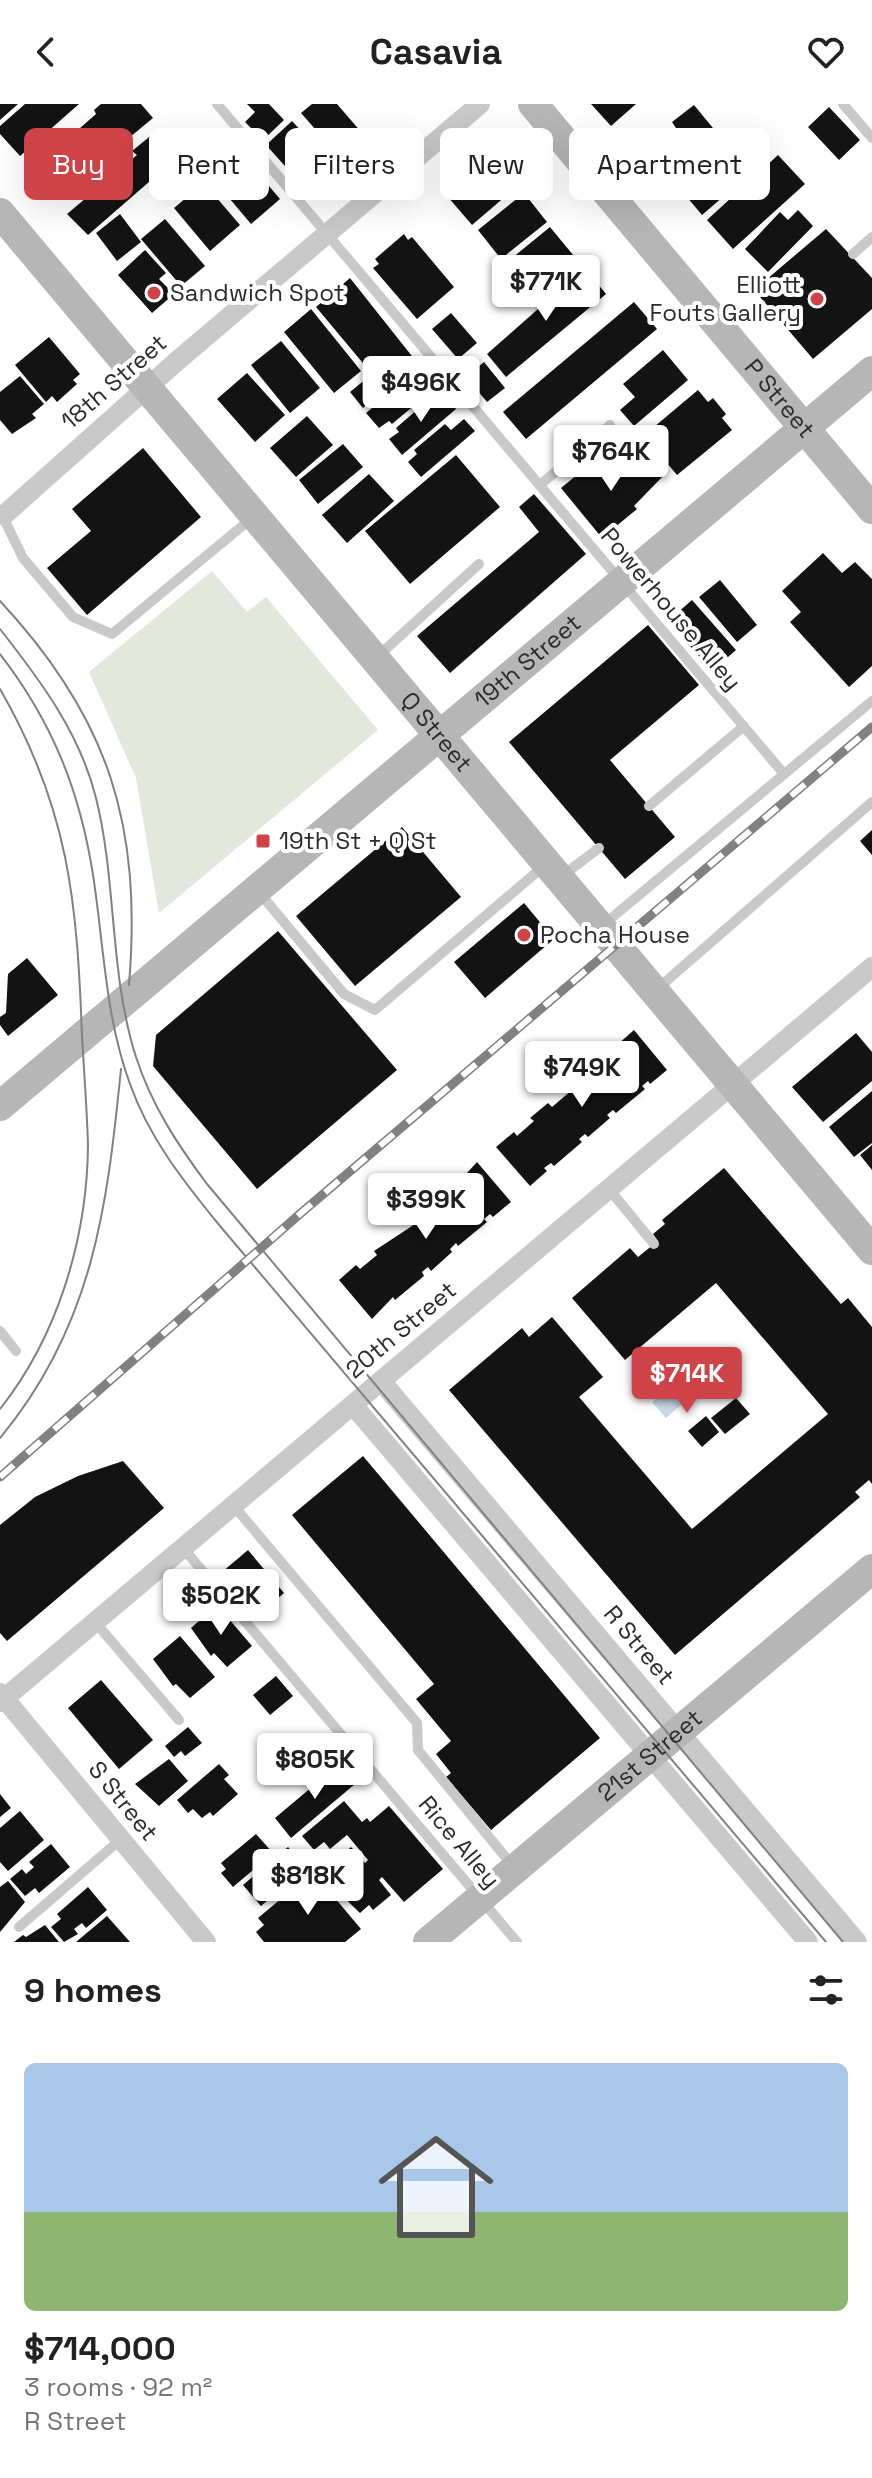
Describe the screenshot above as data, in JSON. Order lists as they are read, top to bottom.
{
  "streets": {
    "main road": [
      "P Street",
      "19th Street",
      "Q Street",
      "21st Street"
    ],
    "street": [
      "18th Street",
      "20th Street",
      "R Street",
      "S Street"
    ],
    "lane": ["Powerhouse Alley", "Rice Alley"]
  },
  "crossings": [
    ["18th Street", "Powerhouse Alley"],
    ["18th Street", "Q Street"],
    ["P Street", "19th Street"],
    ["Powerhouse Alley", "19th Street"],
    ["19th Street", "Q Street"],
    ["Q Street", "20th Street"],
    ["20th Street", "R Street"],
    ["20th Street", "S Street"],
    ["20th Street", "Rice Alley"],
    ["R Street", "21st Street"],
    ["21st Street", "Rice Alley"]
  ],
  "places": {
    "other": ["Sandwich Spot", "Elliott Fouts Gallery", "Pocha House"],
    "transit": ["19th St + Q St"]
  },
  "page": {
    "header": "Casavia",
    "chip": [
      "Buy",
      "Rent",
      "Filters",
      "New",
      "Apartment"
    ],
    "price": [
      "$771K",
      "$496K",
      "$764K",
      "$749K",
      "$399K",
      "$714K",
      "$502K",
      "$805K",
      "$818K"
    ],
    "heading": "9 homes",
    "list": [
      {
        "name": "$714,000",
        "note": "3 rooms · 92 m² · R Street"
      }
    ]
  }
}
